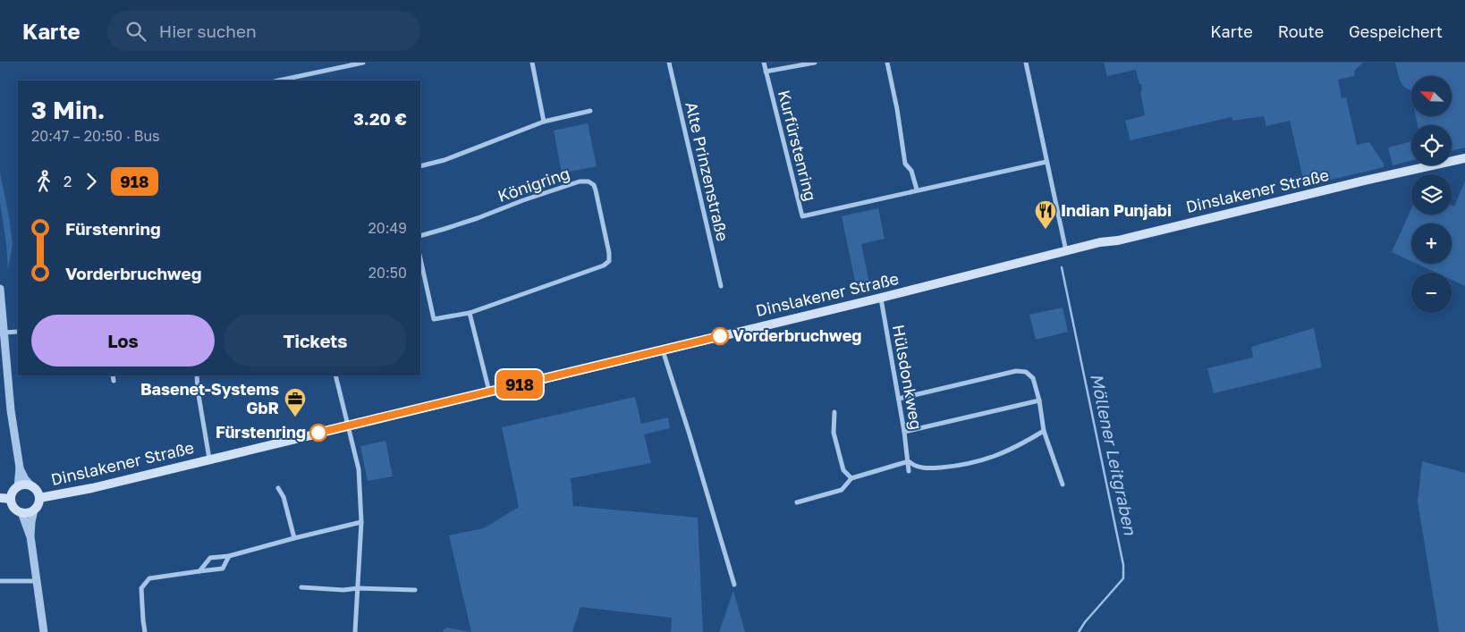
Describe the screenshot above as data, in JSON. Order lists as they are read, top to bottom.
{
  "streets": {
    "main road": ["Dinslakener Straße"],
    "street": [
      "Kurfürstenring",
      "Alte Prinzenstraße",
      "Königring",
      "Hülsdonkweg"
    ]
  },
  "crossings": [
    ["Dinslakener Straße", "Hülsdonkweg"]
  ],
  "water": ["Möllener Leitgraben"],
  "places": {
    "restaurant": ["Indian Punjabi"],
    "other": ["Vorderbruchweg", "Fürstenring"],
    "office": ["Basenet-Systems GbR"]
  },
  "lines": ["bus line 918"],
  "north": "top left",
  "page": {
    "header": "Karte",
    "search": "Hier suchen",
    "nav": ["Karte", "Route", "Gespeichert"],
    "on_map": "918",
    "map_buttons": ["+", "−"],
    "heading": ["3 Min.", "20:47 – 20:50 · Bus", "3.20 €"],
    "legs": ["2", "918"],
    "list": [
      {
        "name": "Fürstenring",
        "value": "20:49"
      },
      {
        "name": "Vorderbruchweg",
        "value": "20:50"
      }
    ],
    "buttons": ["Los", "Tickets"]
  }
}
